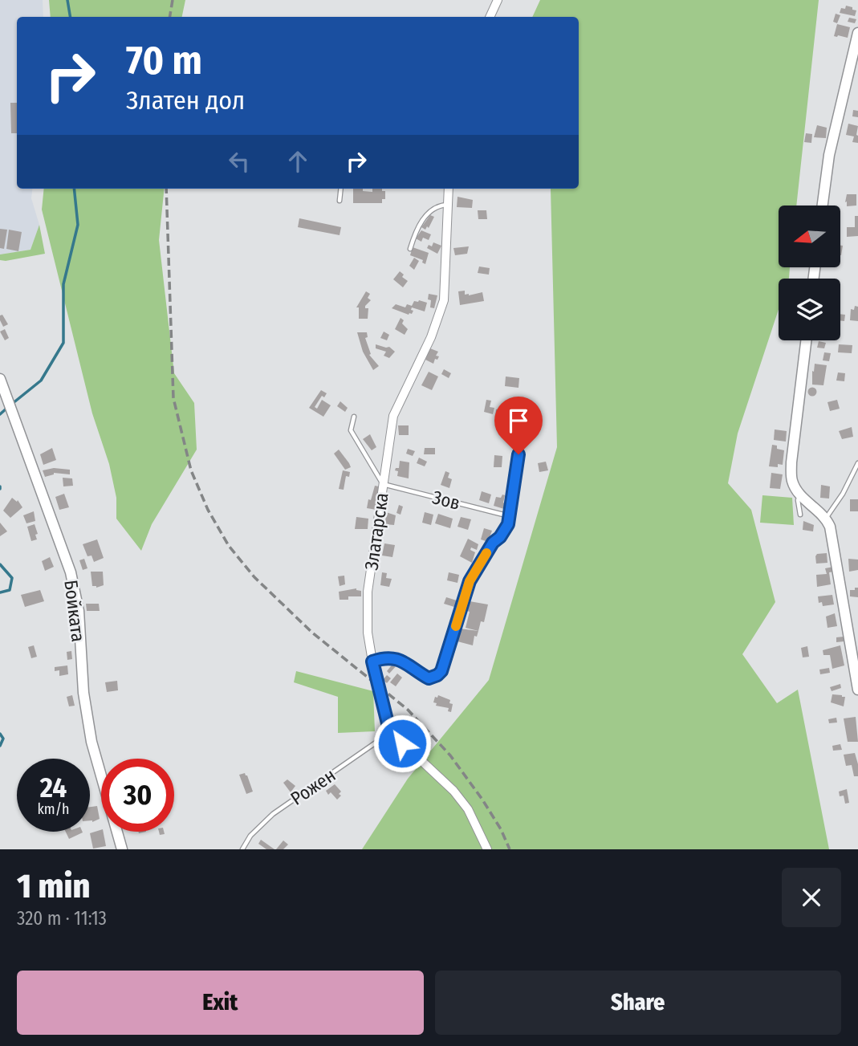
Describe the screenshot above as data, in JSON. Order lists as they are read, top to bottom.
{
  "streets": {
    "street": ["Златарска", "Бойката"],
    "lane": ["Зов", "Рожен"]
  },
  "crossings": [
    ["Зов", "Златарска"],
    ["Златарска", "Рожен"]
  ],
  "north": "left",
  "page": {
    "turn": ["70 m", "Златен дол"],
    "speed": "24 km/h",
    "limit": "30",
    "heading": ["1 min", "320 m · 11:13"],
    "buttons": ["Exit", "Share"]
  }
}
